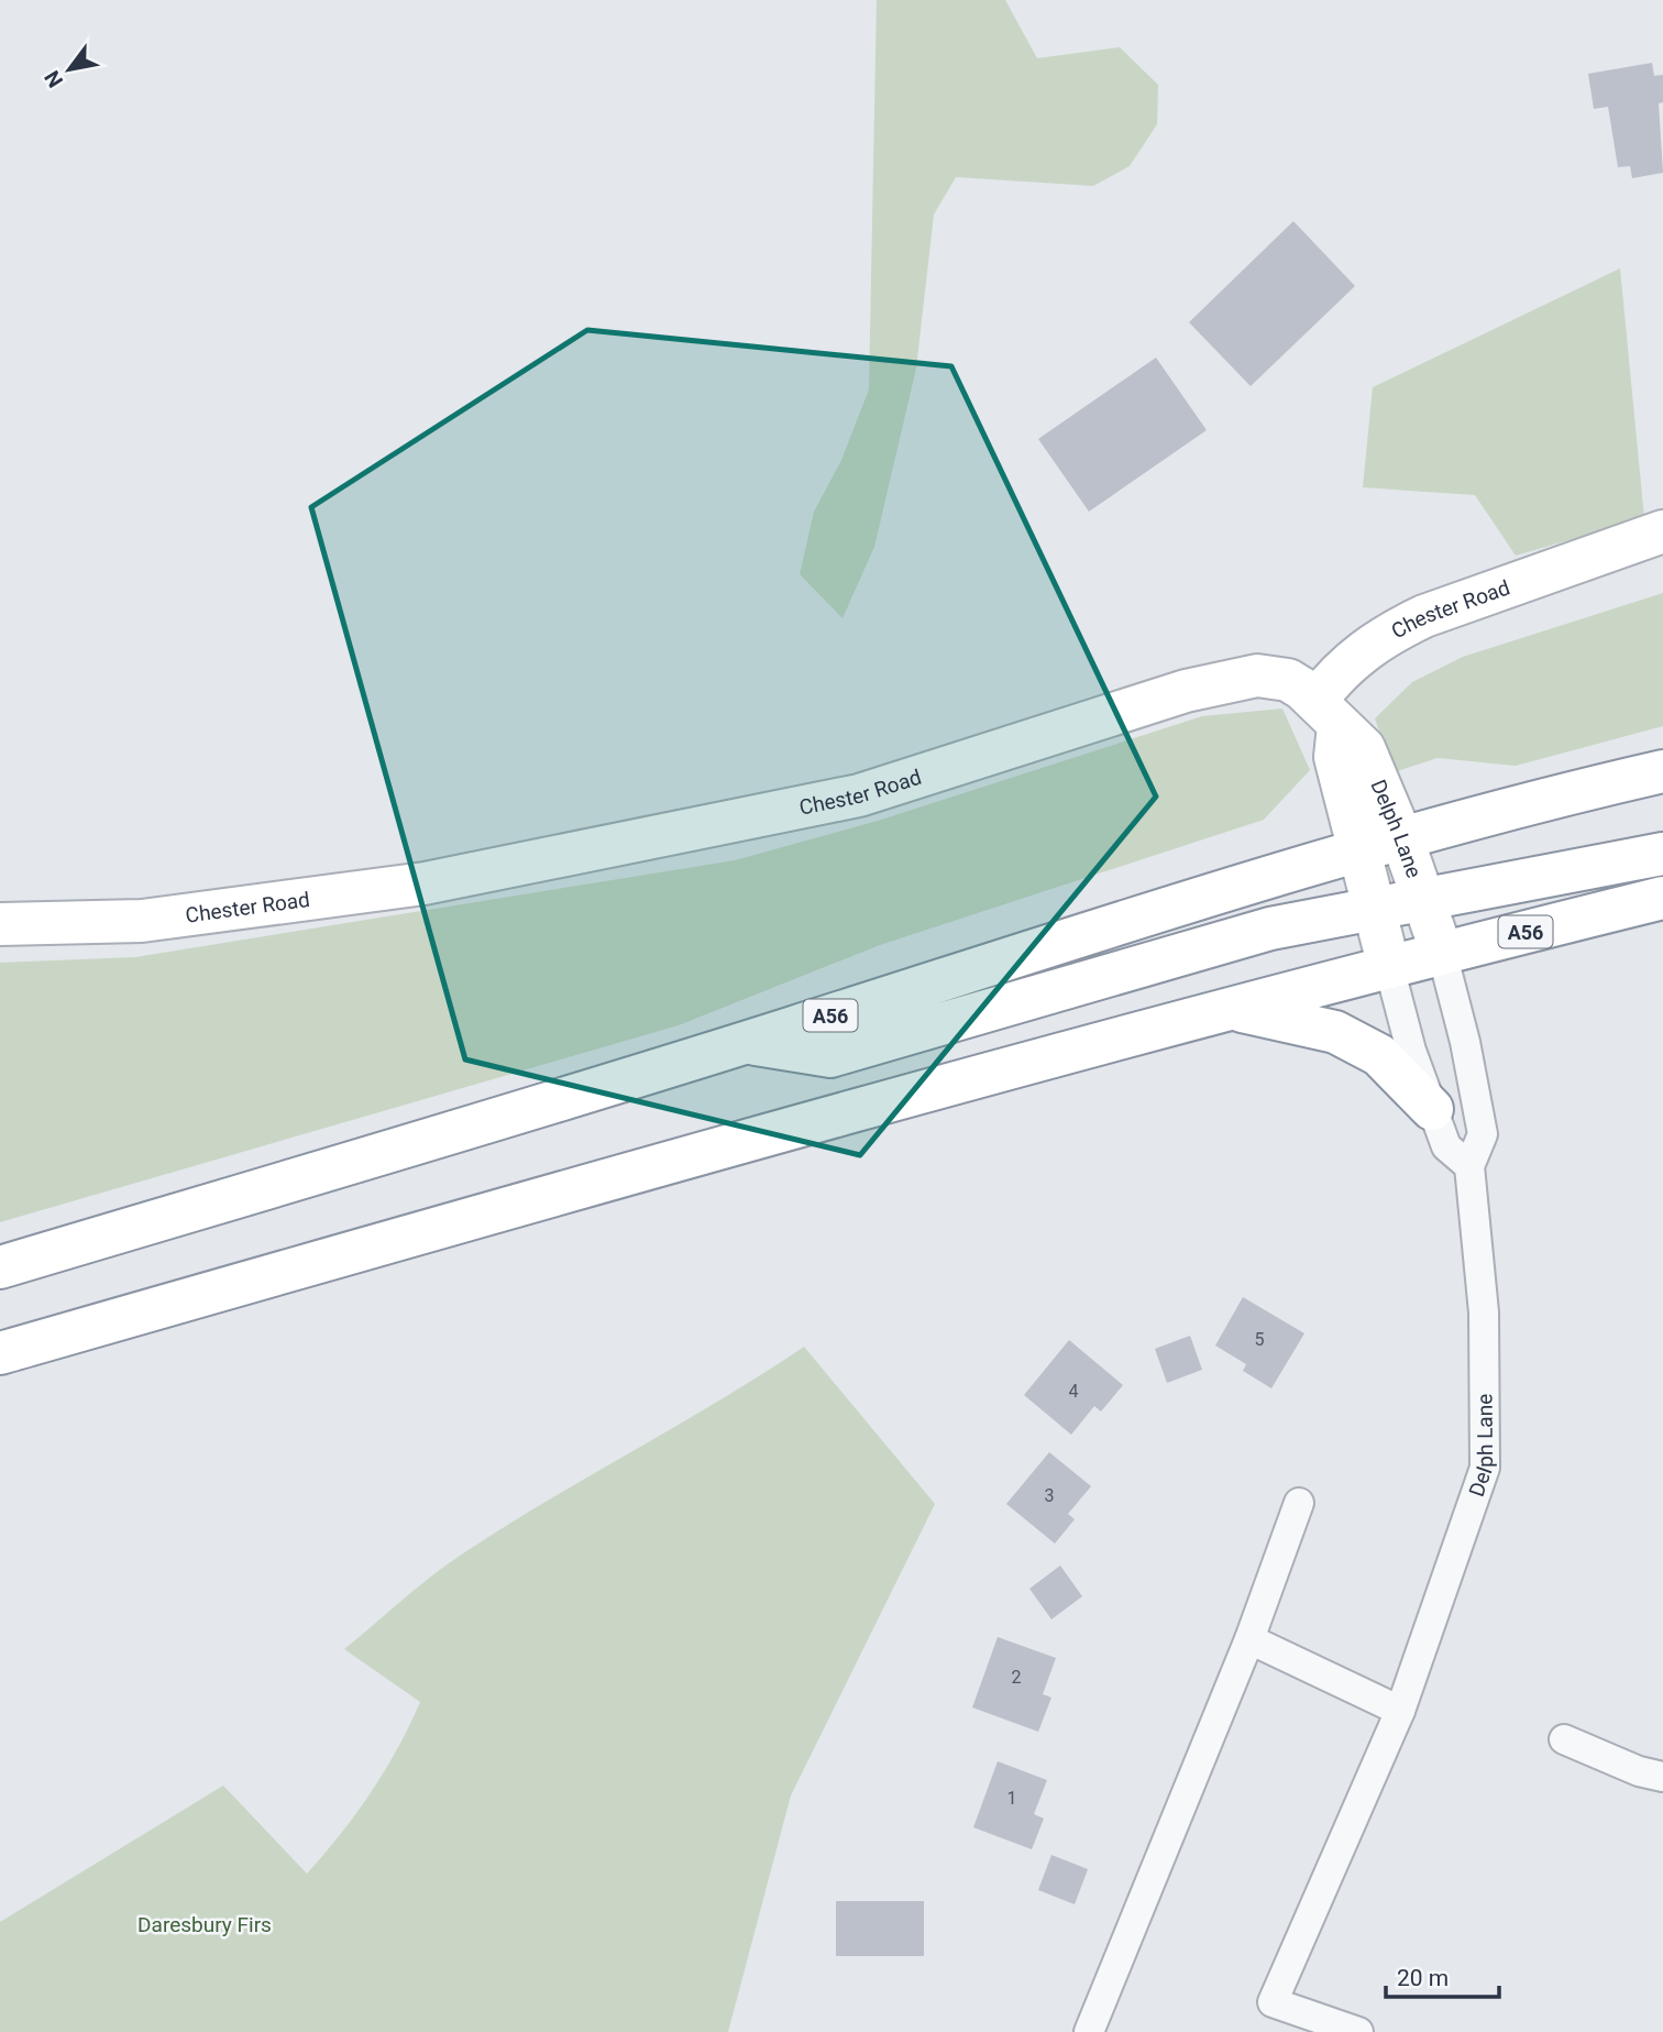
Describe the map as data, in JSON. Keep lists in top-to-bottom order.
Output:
{
  "streets": {
    "main road": ["Chester Road", "Delph Lane", "A56"]
  },
  "crossings": [
    ["Chester Road", "Delph Lane"],
    ["Delph Lane", "A56"]
  ],
  "parks": ["Daresbury Firs"],
  "house_numbers": [
    "5",
    "4",
    "3",
    "2",
    "1"
  ],
  "scale_bar": "20 m",
  "north": "bottom left"
}
